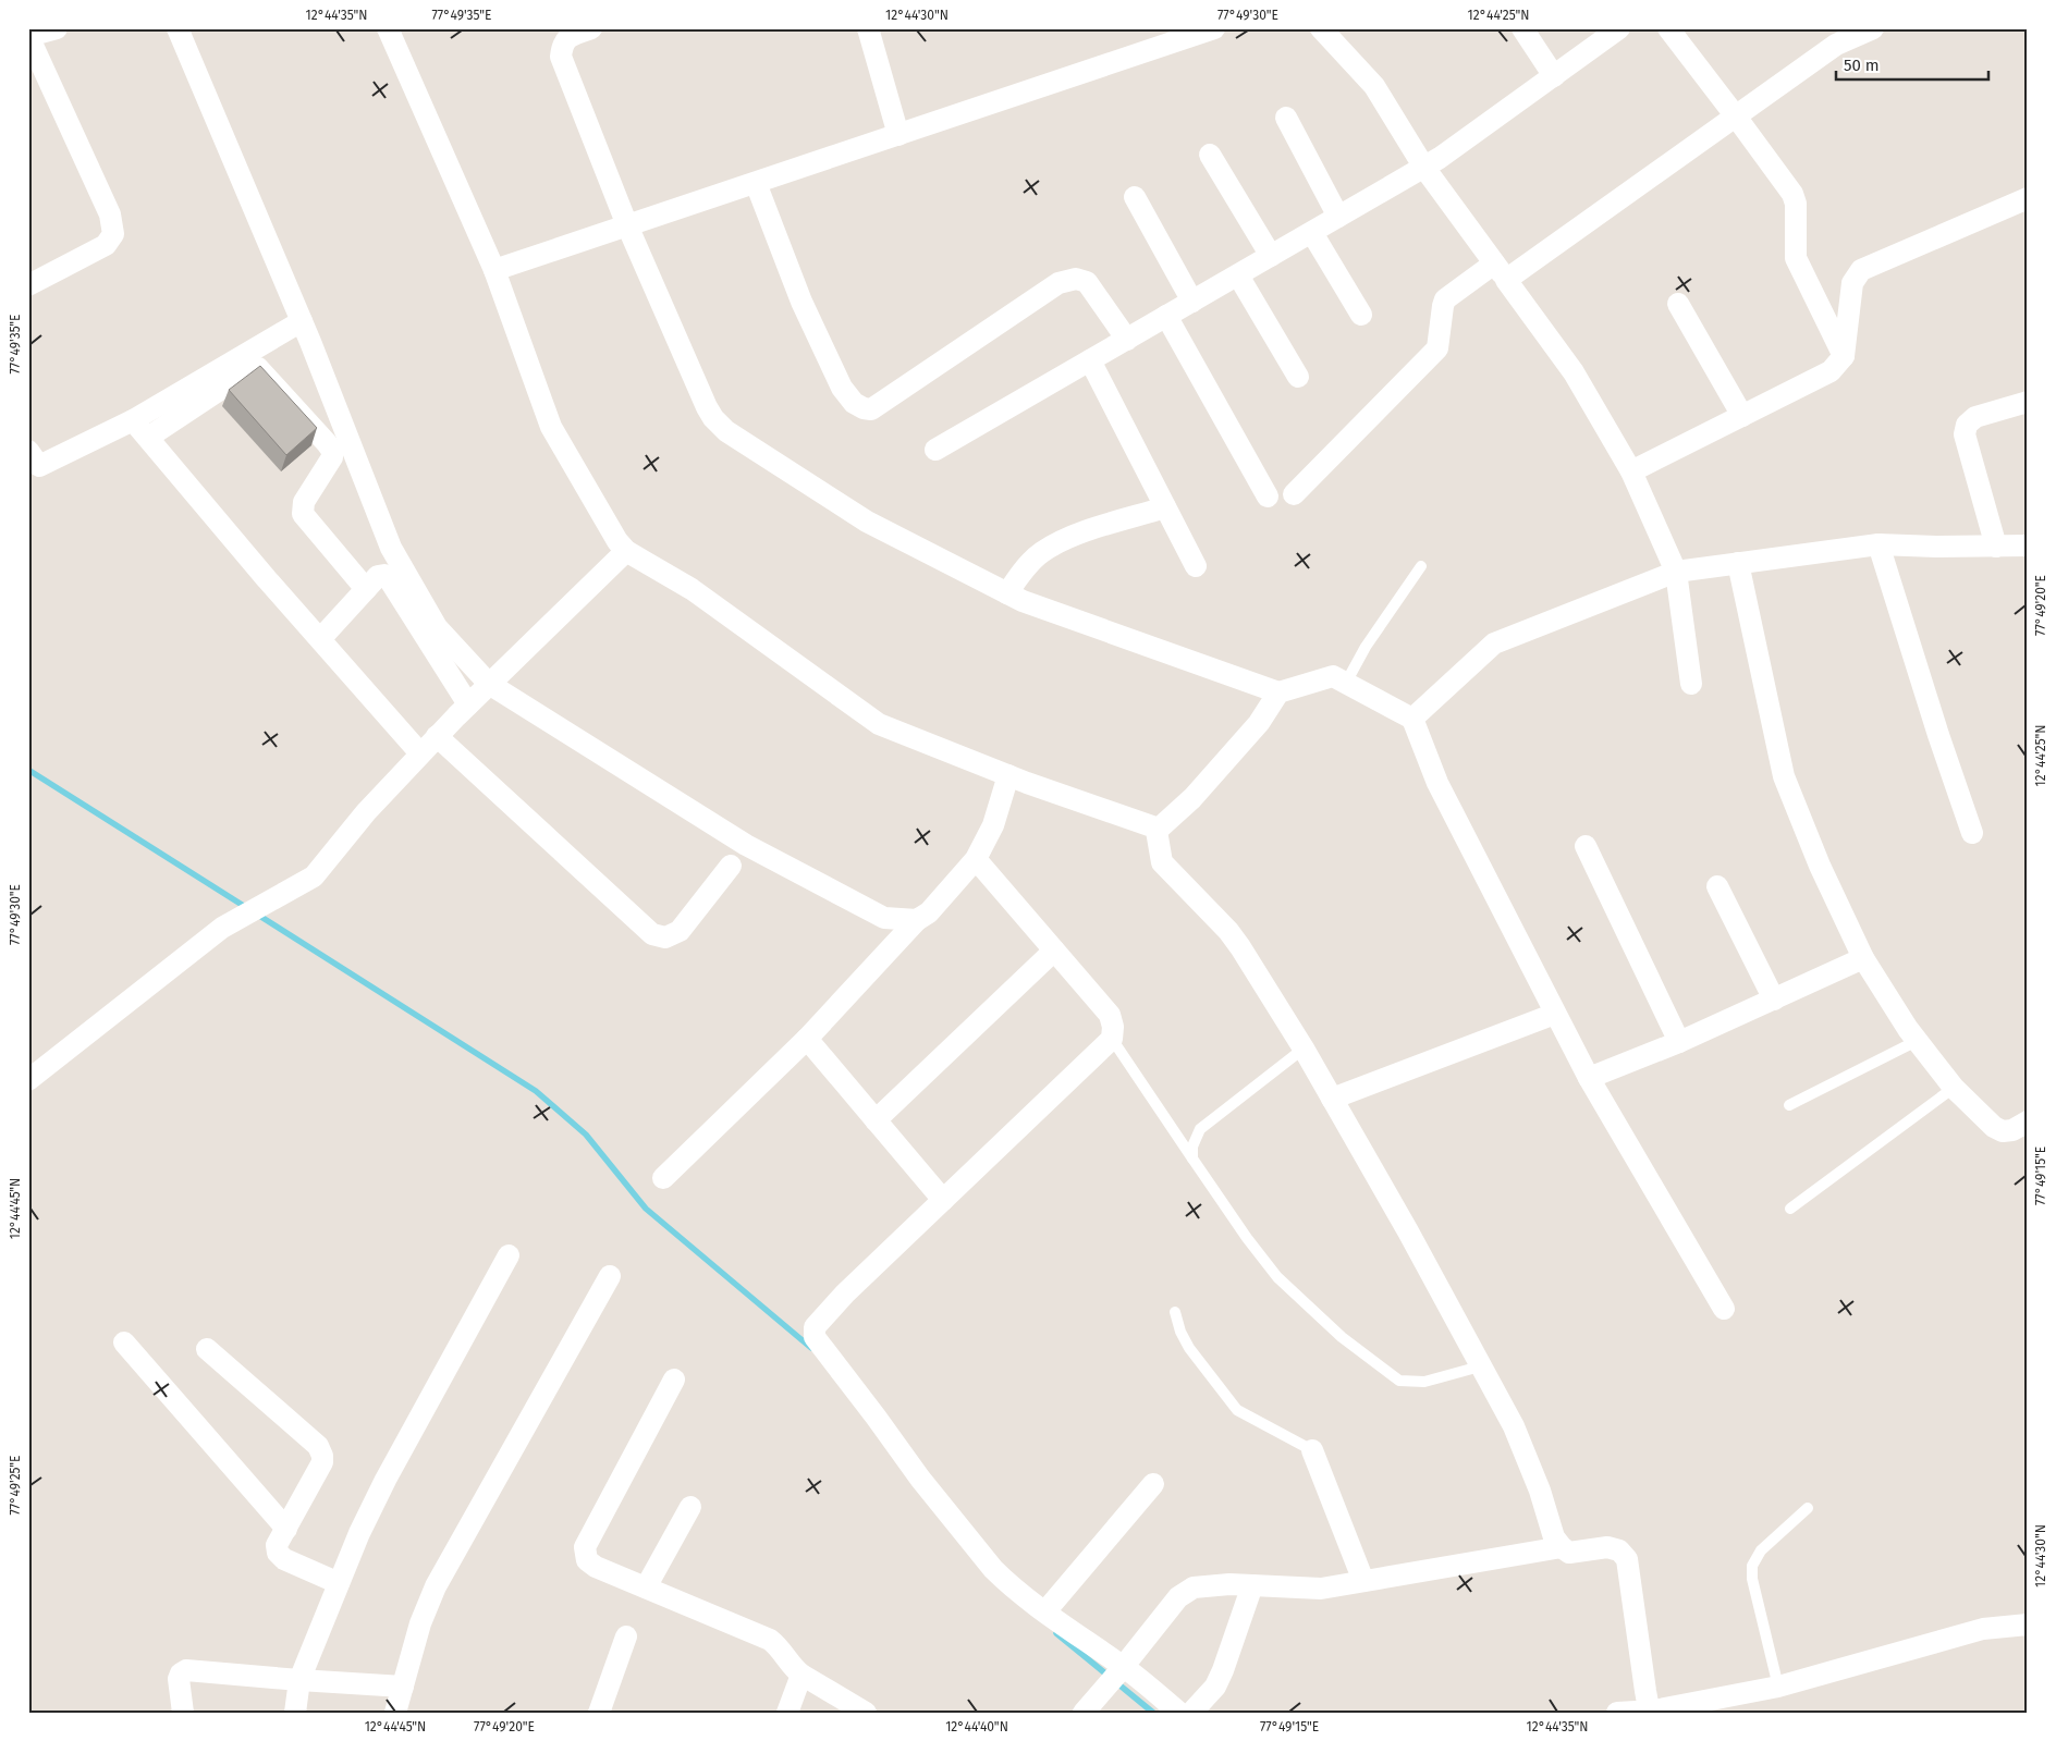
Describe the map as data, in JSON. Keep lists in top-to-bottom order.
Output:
{
  "scale_bar": "50 m",
  "coordinates": [
    "12°44'35\"N",
    "77°49'35\"E",
    "12°44'30\"N",
    "77°49'30\"E",
    "12°44'25\"N",
    "77°49'20\"E",
    "77°49'15\"E",
    "12°44'45\"N",
    "77°49'25\"E",
    "12°44'40\"N"
  ]
}
